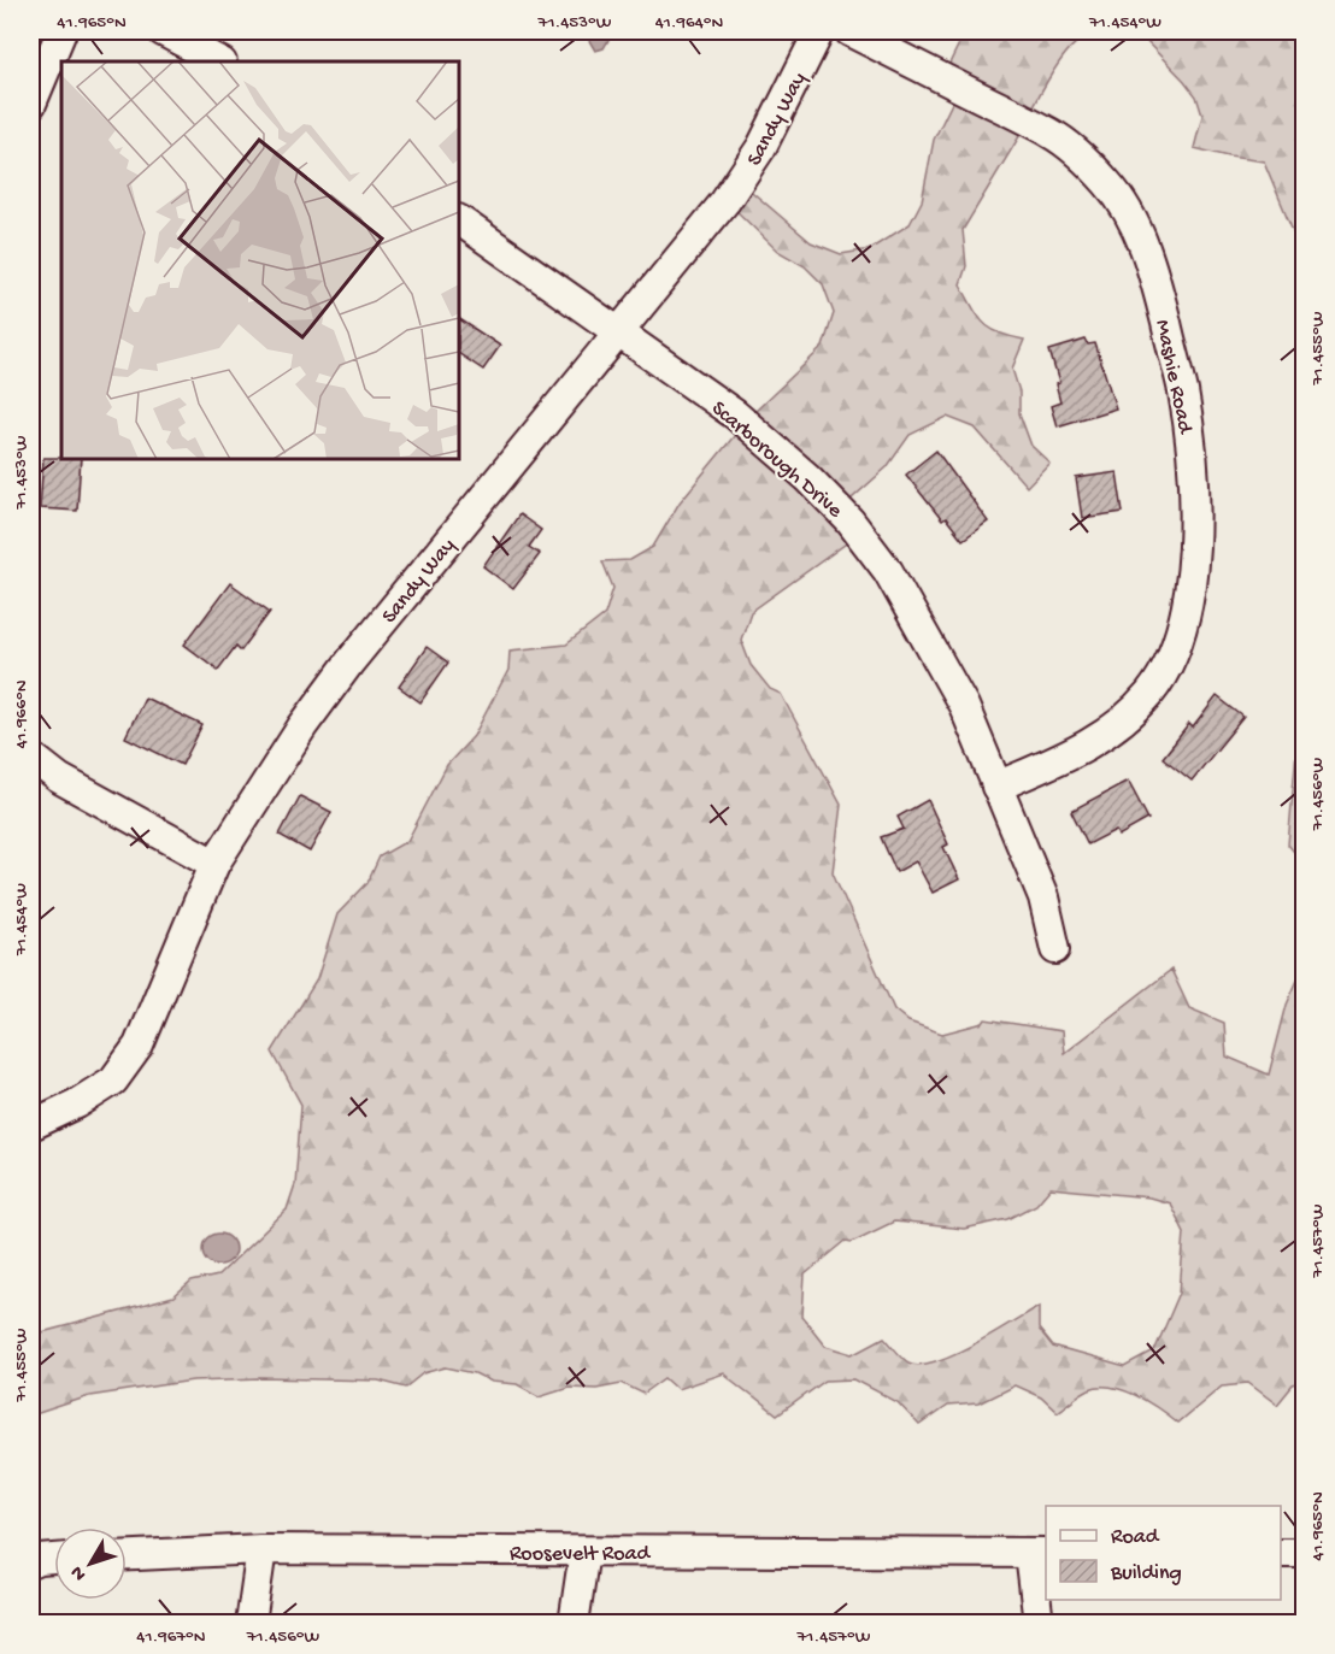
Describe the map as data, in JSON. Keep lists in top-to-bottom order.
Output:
{
  "streets": {
    "street": [
      "Sandy Way",
      "Mashie Road",
      "Scarborough Drive",
      "Roosevelt Road"
    ]
  },
  "crossings": [
    ["Sandy Way", "Scarborough Drive"],
    ["Mashie Road", "Scarborough Drive"]
  ],
  "legend": ["Road", "Building"],
  "north": "bottom left",
  "coordinates": [
    "41.965°N",
    "71.453°W",
    "41.964°N",
    "71.454°W",
    "71.455°W",
    "41.966°N",
    "71.456°W",
    "71.457°W",
    "41.967°N"
  ]
}
